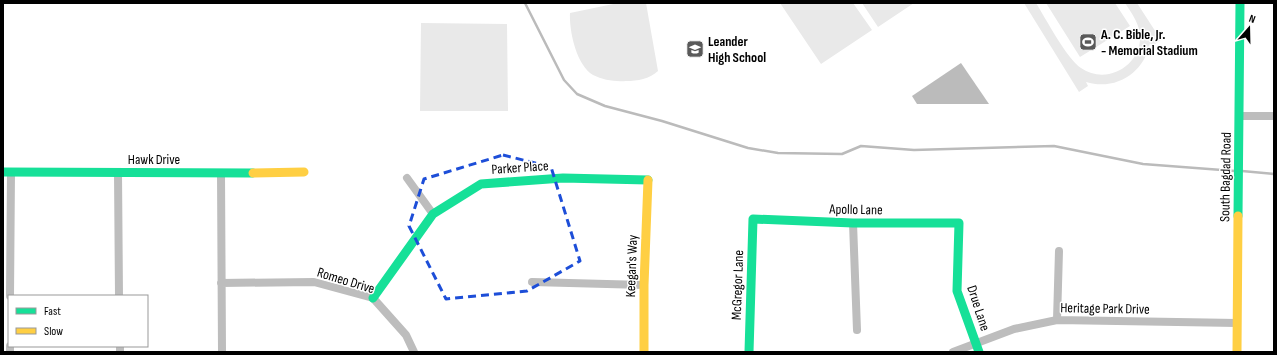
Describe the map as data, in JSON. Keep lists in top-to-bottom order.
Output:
{
  "streets": {
    "street": [
      "Hawk Drive",
      "Parker Place",
      "South Bagdad Road",
      "Apollo Lane",
      "Keegan's Way",
      "Romeo Drive",
      "McGregor Lane",
      "Drue Lane",
      "Heritage Park Drive"
    ]
  },
  "crossings": [
    ["Parker Place", "Keegan's Way"],
    ["Parker Place", "Romeo Drive"],
    ["South Bagdad Road", "Heritage Park Drive"],
    ["Apollo Lane", "McGregor Lane"],
    ["Apollo Lane", "Drue Lane"],
    ["Drue Lane", "Heritage Park Drive"]
  ],
  "places": {
    "sports": ["A. C. Bible, Jr. - Memorial Stadium"],
    "school or university": ["Leander High School"]
  },
  "legend": ["Fast", "Slow"],
  "north": "top"
}
